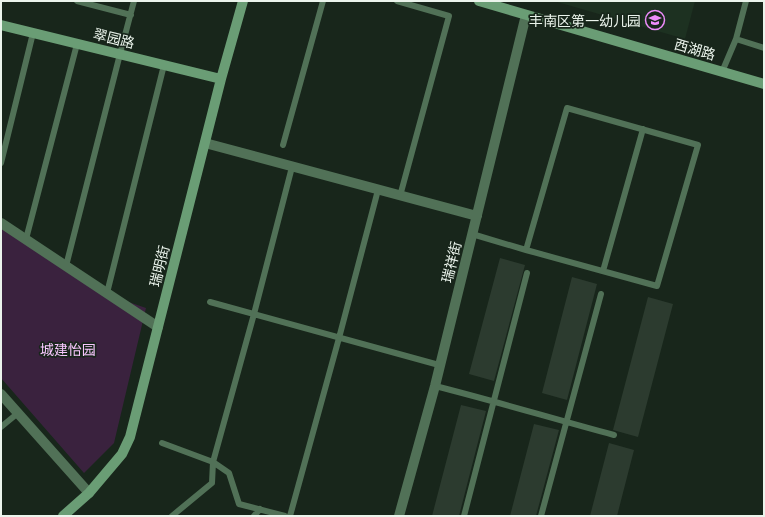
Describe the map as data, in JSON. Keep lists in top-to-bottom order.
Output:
{
  "streets": {
    "street": [
      "翠园路",
      "西湖路",
      "瑞祥街",
      "瑞明街"
    ]
  },
  "crossings": [
    ["翠园路", "瑞明街"],
    ["西湖路", "瑞祥街"]
  ],
  "parks": ["城建怡园"],
  "places": {
    "school or university": ["丰南区第一幼儿园"]
  }
}
